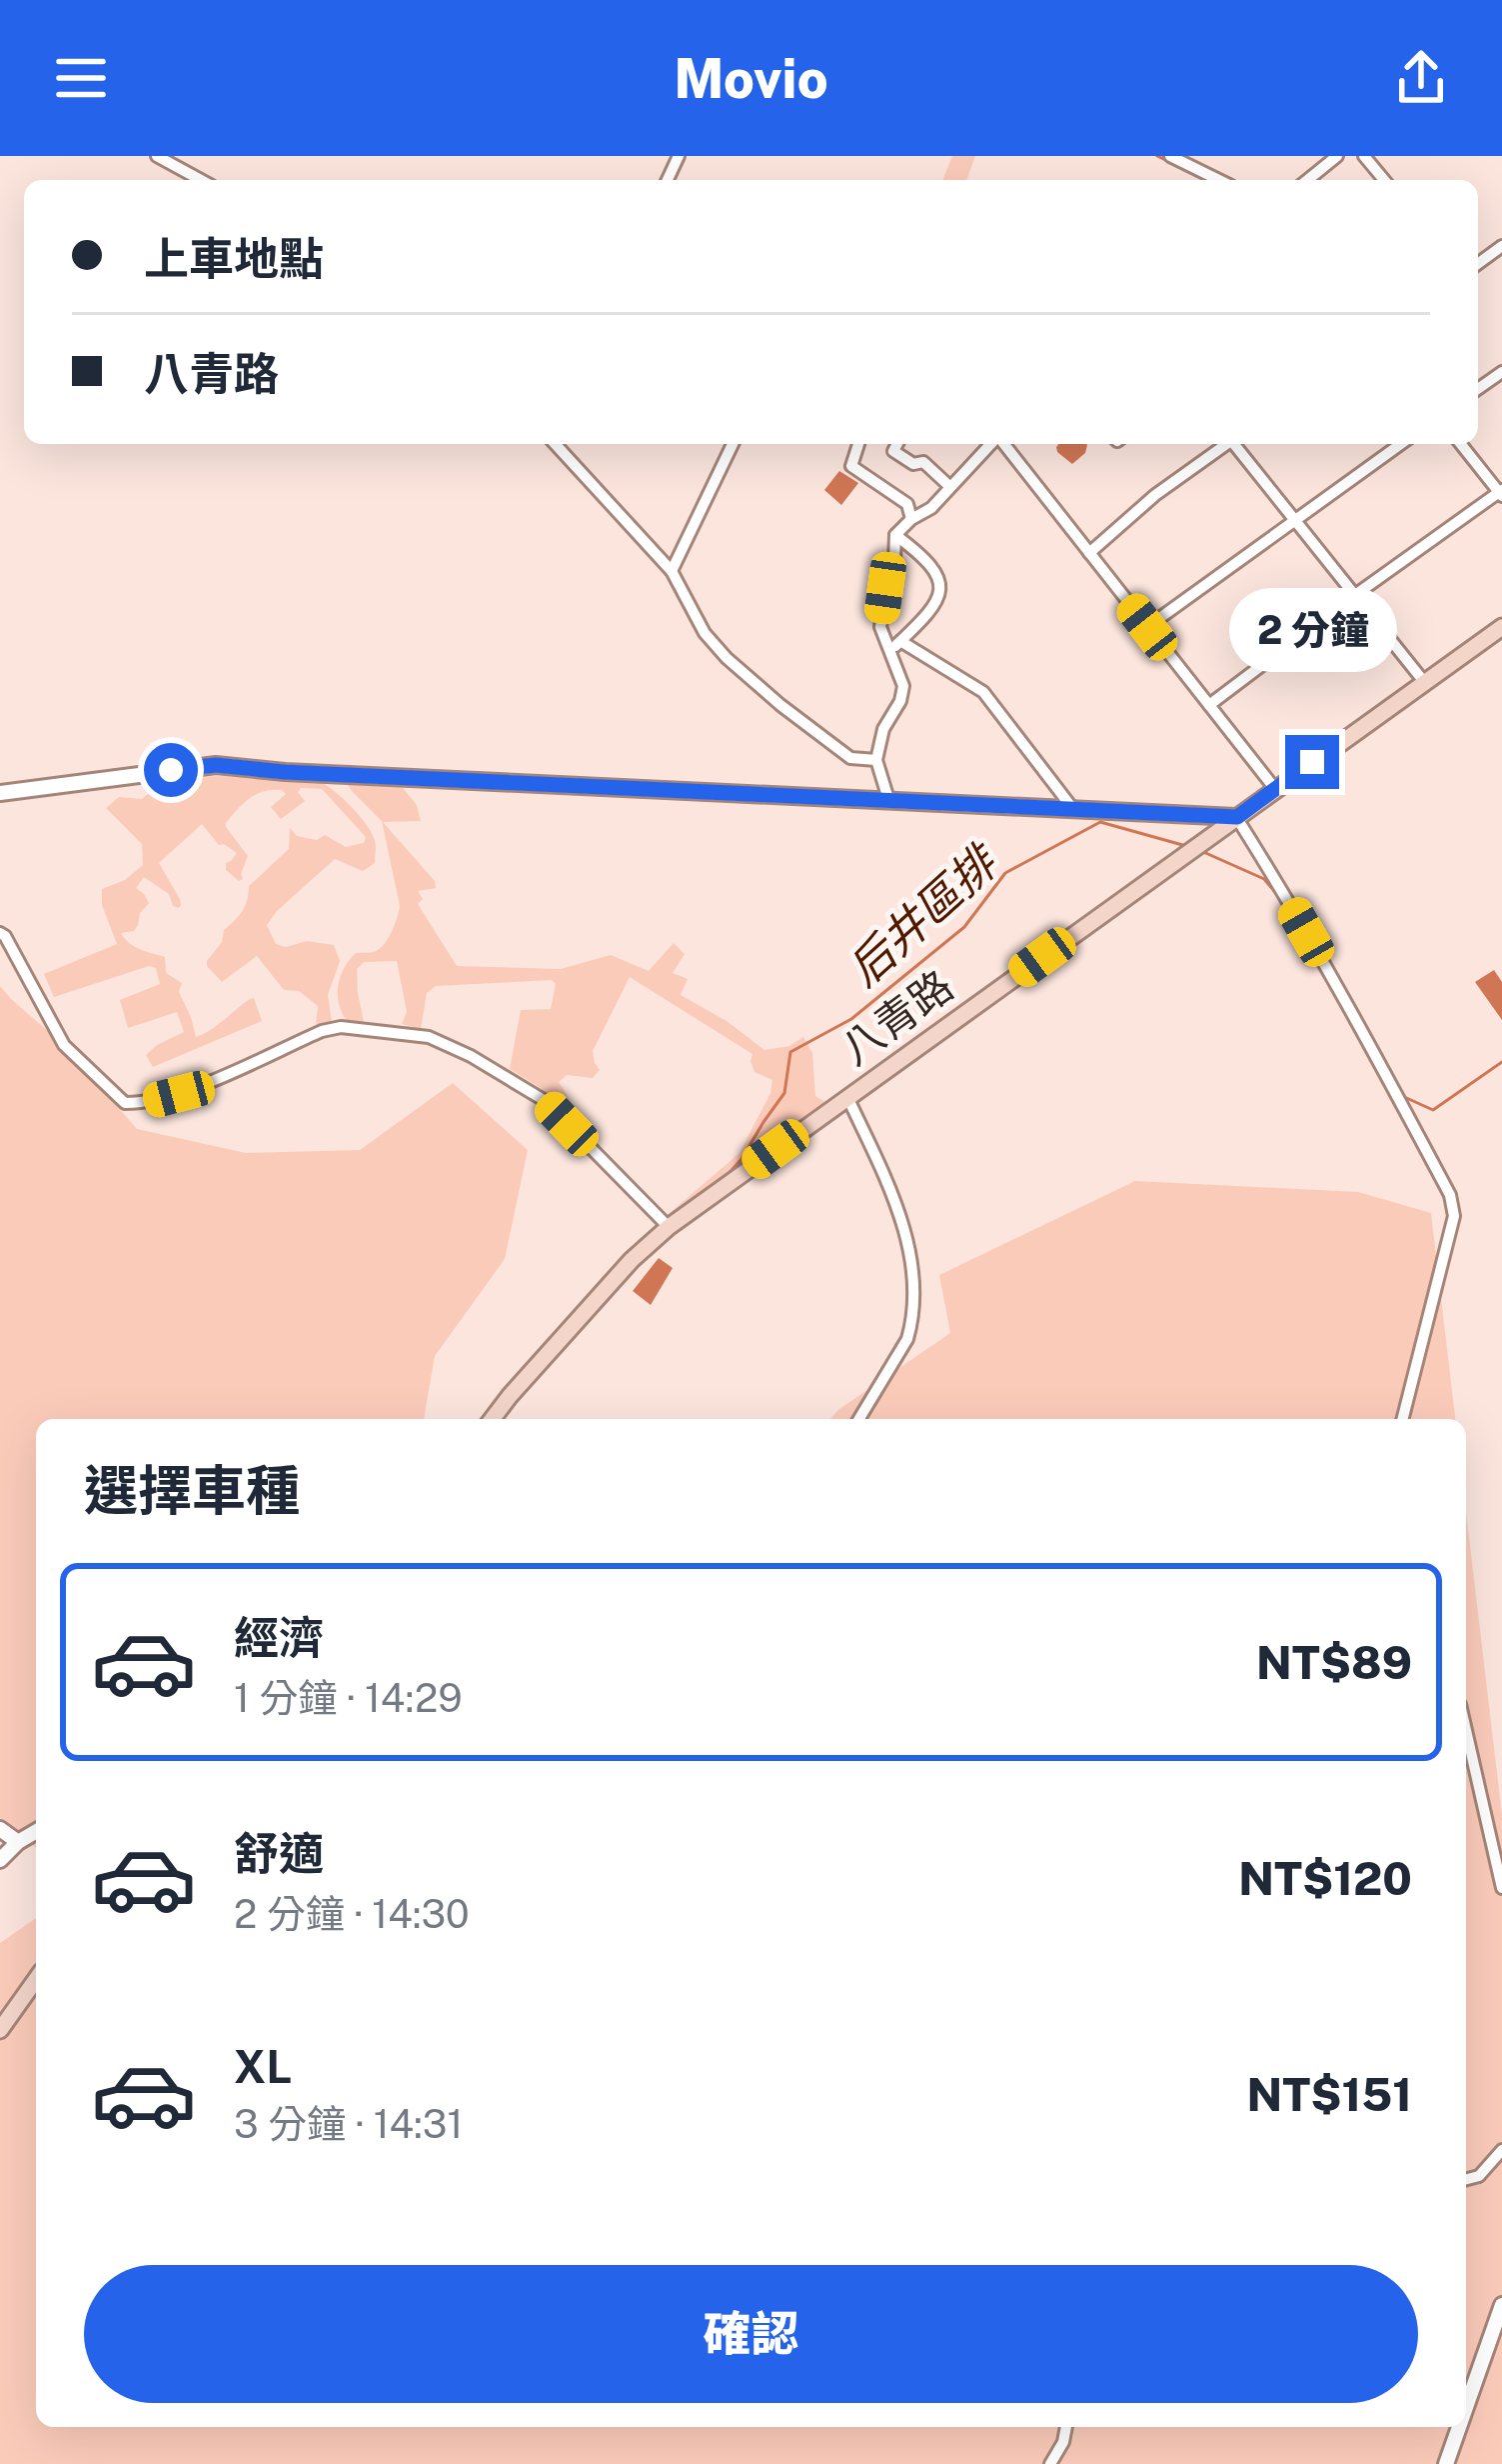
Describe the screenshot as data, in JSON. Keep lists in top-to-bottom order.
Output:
{
  "streets": {
    "main road": ["八青路"]
  },
  "water": ["后井區排"],
  "page": {
    "header": "Movio",
    "banner": ["上車地點", "八青路"],
    "bubble": "2 分鐘",
    "heading": "選擇車種",
    "list": [
      {
        "name": "經濟",
        "note": "1 分鐘 · 14:29",
        "value": "NT$89"
      },
      {
        "name": "舒適",
        "note": "2 分鐘 · 14:30",
        "value": "NT$120"
      },
      {
        "name": "XL",
        "note": "3 分鐘 · 14:31",
        "value": "NT$151"
      }
    ],
    "buttons": "確認"
  }
}
